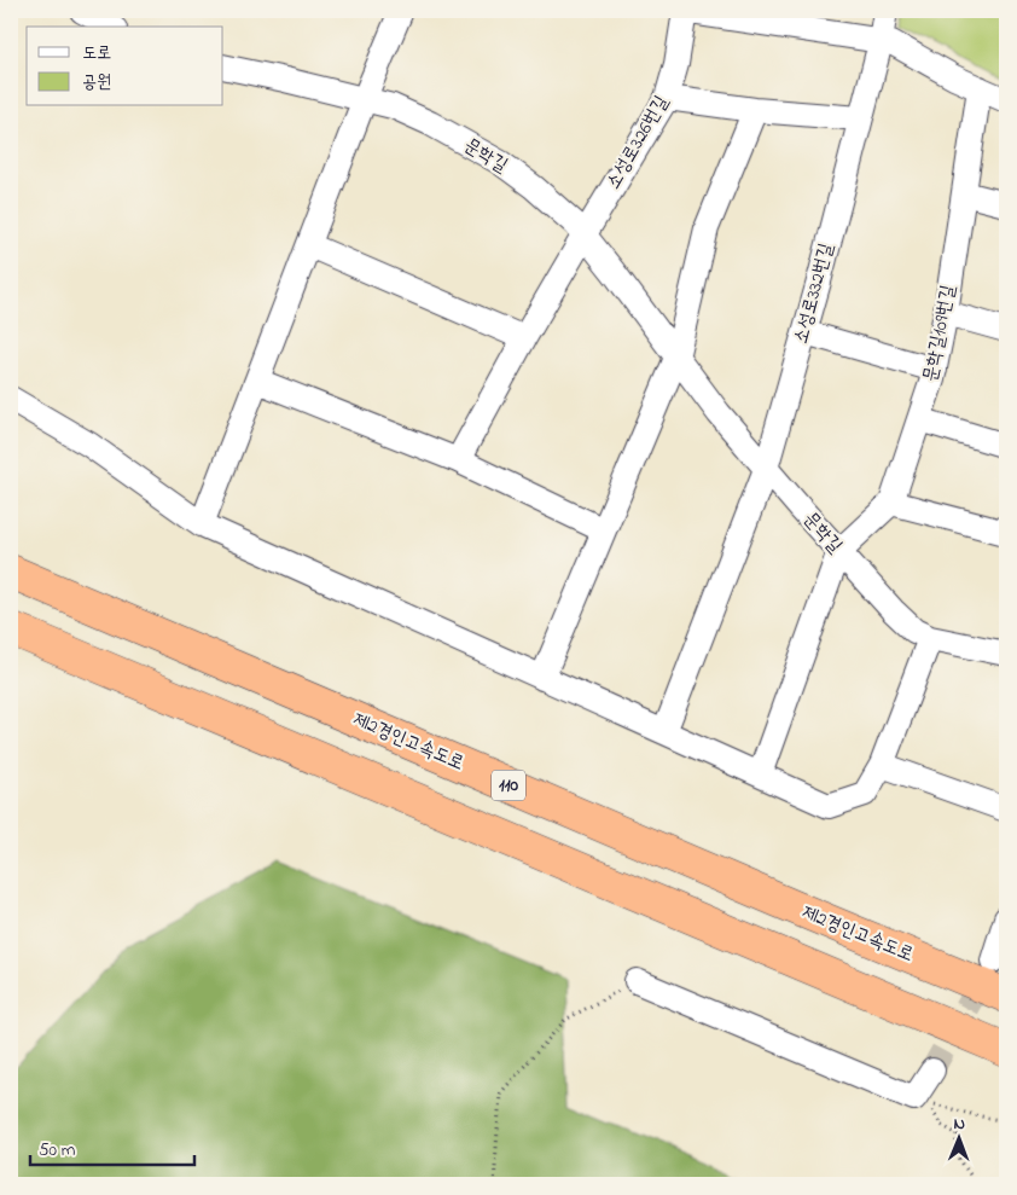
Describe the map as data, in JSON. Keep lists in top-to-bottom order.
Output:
{
  "streets": {
    "highway": ["제2경인고속도로", "110"],
    "street": [
      "소성로326번길",
      "문학길",
      "소성로332번길",
      "문학길109번길"
    ]
  },
  "crossings": [
    ["소성로326번길", "문학길"],
    ["문학길", "소성로332번길"],
    ["문학길", "문학길109번길"]
  ],
  "legend": ["도로", "공원"],
  "scale_bar": "50 m",
  "north": "top"
}
